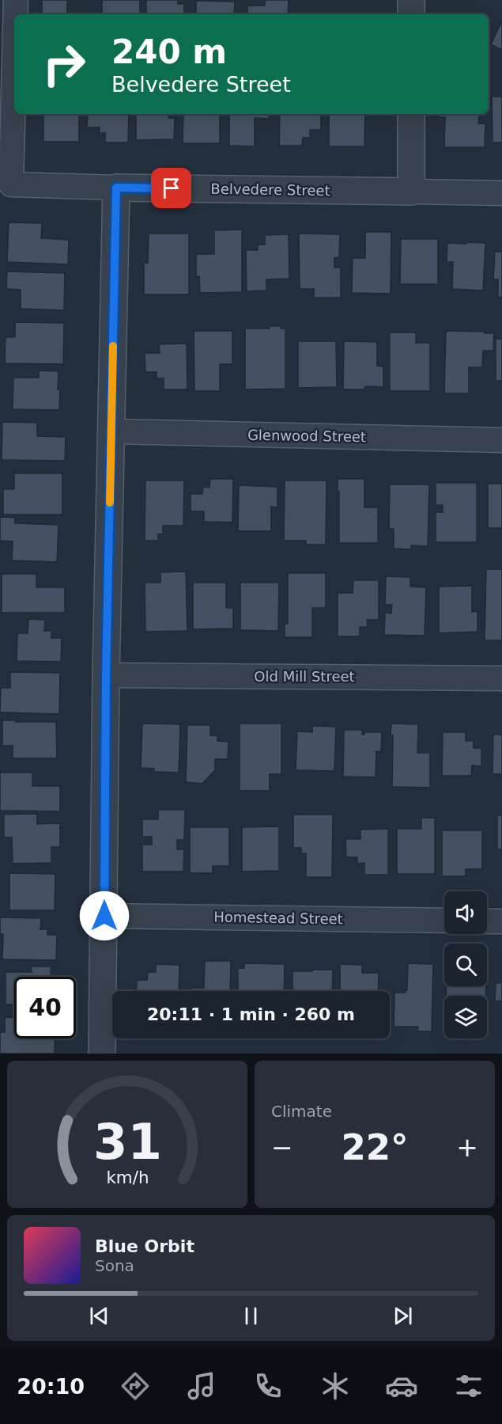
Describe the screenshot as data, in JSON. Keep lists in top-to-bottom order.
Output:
{
  "streets": {
    "street": [
      "Belvedere Street",
      "Glenwood Street",
      "Old Mill Street",
      "Homestead Street"
    ]
  },
  "page": {
    "turn": ["240 m", "Belvedere Street"],
    "limit": "40",
    "trip": "20:11 · 1 min · 260 m",
    "tile": "Climate",
    "heat": ["−", "22°", "+"],
    "song": ["Blue Orbit", "Sona"],
    "tabs": "20:10",
    "gauge": ["31", "km/h"]
  }
}
